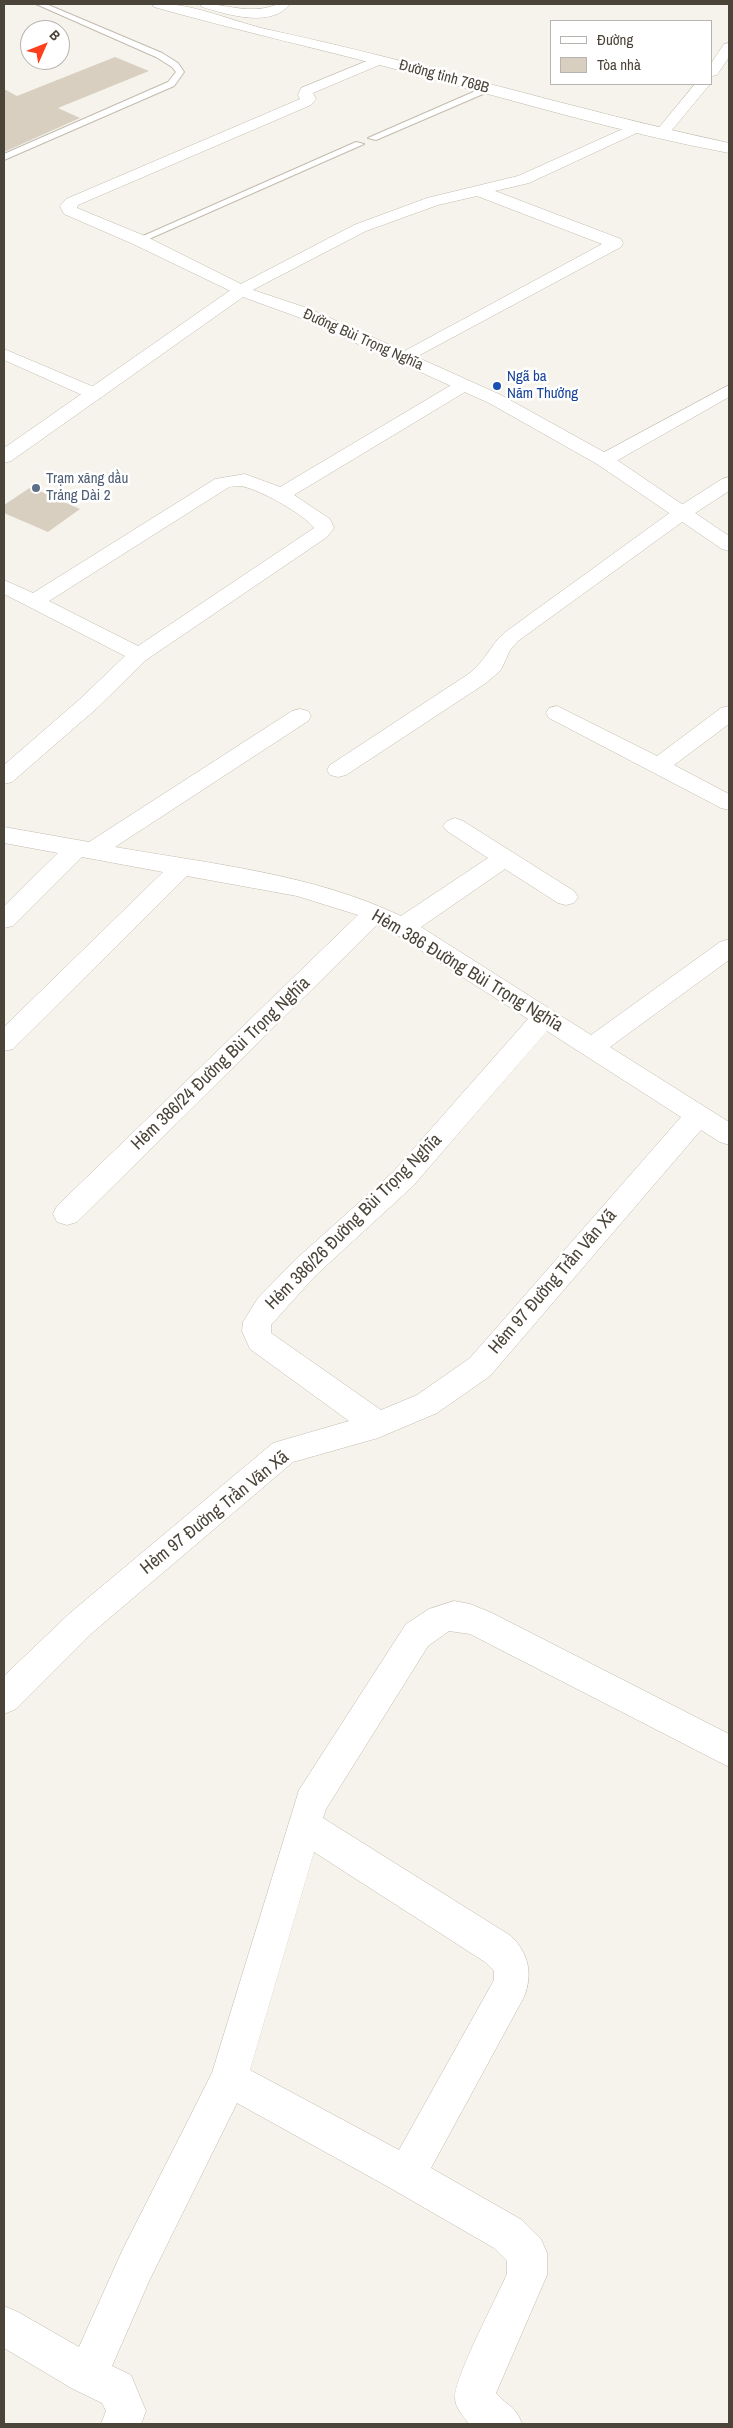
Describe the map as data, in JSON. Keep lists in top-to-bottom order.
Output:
{
  "streets": {
    "street": [
      "Đường tỉnh 768B",
      "Đường Bùi Trọng Nghĩa",
      "Hẻm 386 Đường Bùi Trọng Nghĩa",
      "Hẻm 386/24 Đường Bùi Trọng Nghĩa",
      "Hẻm 386/26 Đường Bùi Trọng Nghĩa",
      "Hẻm 97 Đường Trần Văn Xã"
    ]
  },
  "crossings": [
    ["Đường tỉnh 768B", "Đường Bùi Trọng Nghĩa"],
    ["Hẻm 386 Đường Bùi Trọng Nghĩa", "Hẻm 386/24 Đường Bùi Trọng Nghĩa"],
    ["Hẻm 386 Đường Bùi Trọng Nghĩa", "Hẻm 386/26 Đường Bùi Trọng Nghĩa"],
    ["Hẻm 386 Đường Bùi Trọng Nghĩa", "Hẻm 97 Đường Trần Văn Xã"],
    ["Hẻm 386/26 Đường Bùi Trọng Nghĩa", "Hẻm 97 Đường Trần Văn Xã"]
  ],
  "places": ["Ngã ba Năm Thưởng", "Trạm xăng dầu Trảng Dài 2"],
  "legend": ["Đường", "Tòa nhà"],
  "north": "top right"
}
